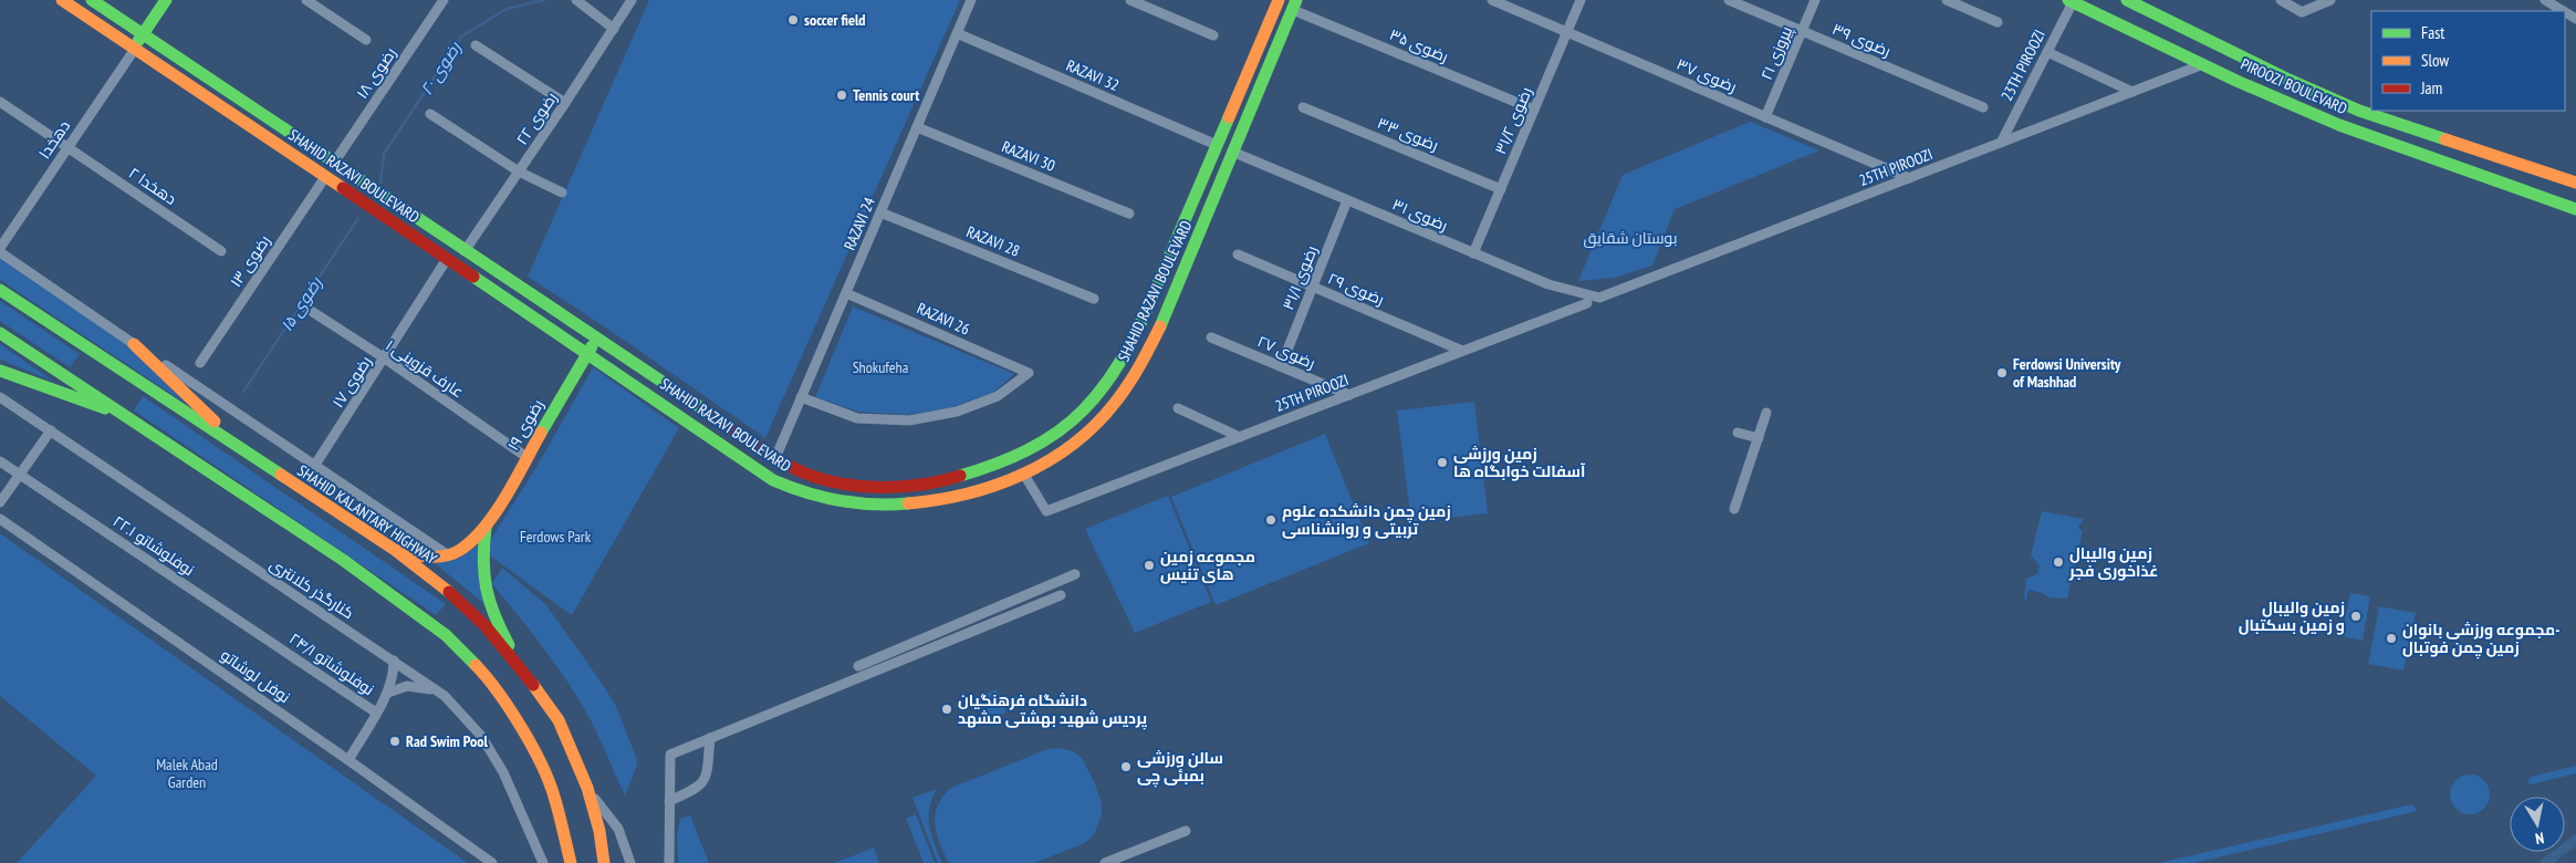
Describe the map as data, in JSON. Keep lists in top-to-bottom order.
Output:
{
  "streets": {
    "main road": [
      "PIROOZI BOULEVARD",
      "SHAHID RAZAVI BOULEVARD",
      "رضوی ۱۹",
      "SHAHID KALANTARY HIGHWAY"
    ],
    "street": [
      "رضوی ۳۹",
      "رضوی ۳۵",
      "پیروزی ۲۱",
      "23TH PIROOZI",
      "رضوی ۱۸",
      "RAZAVI 32",
      "رضوی ۳۷",
      "رضوی ۲۲",
      "رضوی ۳۱/۲",
      "رضوی ۳۳",
      "دهخدا",
      "RAZAVI 30",
      "25TH PIROOZI",
      "دهخدا ۲",
      "رضوی ۳۱",
      "RAZAVI 24",
      "RAZAVI 28",
      "رضوی ۱۳",
      "رضوی ۳۱/۱",
      "رضوی ۲۹",
      "RAZAVI 26",
      "رضوی ۲۷",
      "عارف قزوینی ۱",
      "رضوی ۱۷",
      "نوفلوشاتو ۲۲.۱",
      "کنارگذر کلانتری",
      "نوفلوشاتو ۲۴/۱",
      "نوفل لوشاتو"
    ]
  },
  "crossings": [
    ["رضوی ۳۹", "پیروزی ۲۱"],
    ["رضوی ۳۵", "رضوی ۳۱/۲"],
    ["رضوی ۳۵", "SHAHID RAZAVI BOULEVARD"],
    ["پیروزی ۲۱", "رضوی ۳۷"],
    ["23TH PIROOZI", "PIROOZI BOULEVARD"],
    ["23TH PIROOZI", "25TH PIROOZI"],
    ["رضوی ۱۸", "SHAHID RAZAVI BOULEVARD"],
    ["RAZAVI 32", "SHAHID RAZAVI BOULEVARD"],
    ["RAZAVI 32", "RAZAVI 24"],
    ["رضوی ۳۷", "رضوی ۳۱/۲"],
    ["رضوی ۳۷", "25TH PIROOZI"],
    ["PIROOZI BOULEVARD", "25TH PIROOZI"],
    ["رضوی ۲۲", "SHAHID RAZAVI BOULEVARD"],
    ["رضوی ۳۱/۲", "رضوی ۳۳"],
    ["رضوی ۳۱/۲", "رضوی ۳۱"],
    ["دهخدا", "SHAHID RAZAVI BOULEVARD"],
    ["دهخدا", "دهخدا ۲"],
    ["RAZAVI 30", "RAZAVI 24"],
    ["25TH PIROOZI", "SHAHID RAZAVI BOULEVARD"],
    ["25TH PIROOZI", "رضوی ۳۱"],
    ["25TH PIROOZI", "رضوی ۲۹"],
    ["25TH PIROOZI", "رضوی ۲۷"],
    ["SHAHID RAZAVI BOULEVARD", "رضوی ۳۱"],
    ["SHAHID RAZAVI BOULEVARD", "RAZAVI 24"],
    ["SHAHID RAZAVI BOULEVARD", "رضوی ۱۳"],
    ["SHAHID RAZAVI BOULEVARD", "رضوی ۱۷"],
    ["SHAHID RAZAVI BOULEVARD", "رضوی ۱۹"],
    ["رضوی ۳۱", "رضوی ۳۱/۱"],
    ["RAZAVI 24", "RAZAVI 28"],
    ["RAZAVI 24", "RAZAVI 26"],
    ["رضوی ۳۱/۱", "رضوی ۲۹"],
    ["رضوی ۳۱/۱", "رضوی ۲۷"],
    ["عارف قزوینی ۱", "رضوی ۱۷"],
    ["عارف قزوینی ۱", "رضوی ۱۹"],
    ["نوفلوشاتو ۲۲.۱", "نوفلوشاتو ۲۴/۱"]
  ],
  "water": ["رضوی ۲۰", "رضوی ۱۵"],
  "parks": [
    "بوستان شقایق",
    "Shokufeha",
    "Ferdows Park",
    "Malek Abad Garden"
  ],
  "places": [
    "soccer field",
    "Tennis court",
    "Ferdowsi University of Mashhad",
    "زمین ورزشی آسفالت خوابگاه ها",
    "زمین چمن دانشکده علوم تربیتی و روانشناسی",
    "زمین والیبال غذاخوری فجر",
    "مجموعه زمین های تنیس",
    "زمین والیبال و زمین بسکتبال",
    "مجموعه ورزشی بانوان- زمین چمن فوتبال",
    "دانشگاه فرهنگیان پردیس شهید بهشتی مشهد",
    "Rad Swim Pool",
    "سالن ورزشی بمبئی چی"
  ],
  "legend": ["Fast", "Slow", "Jam"],
  "north": "bottom"
}
